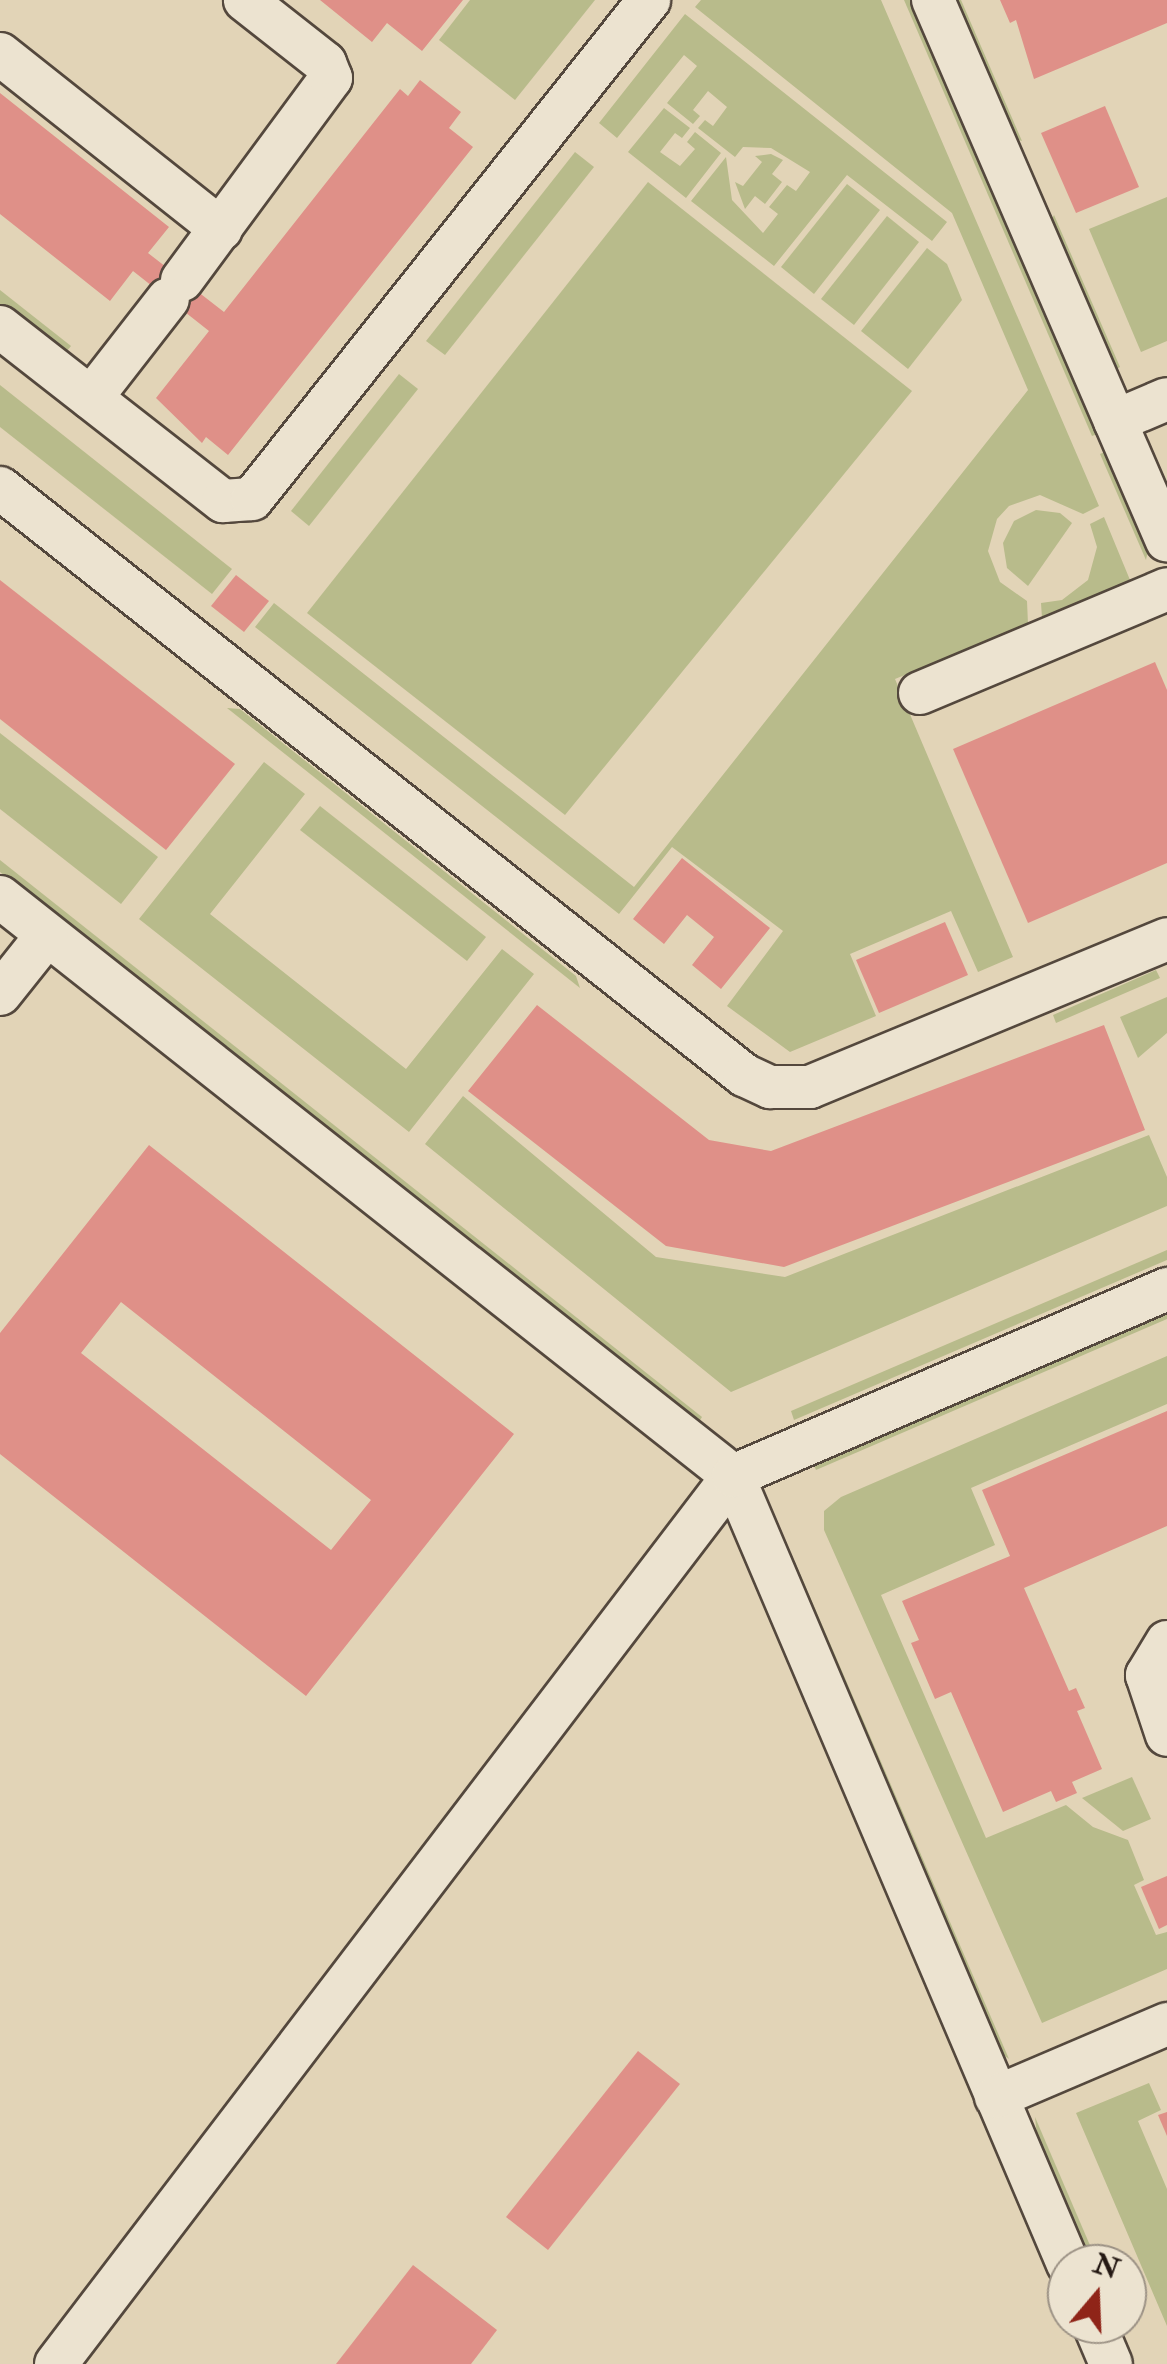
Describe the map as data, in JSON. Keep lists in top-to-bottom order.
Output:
{
  "north": "top"
}
